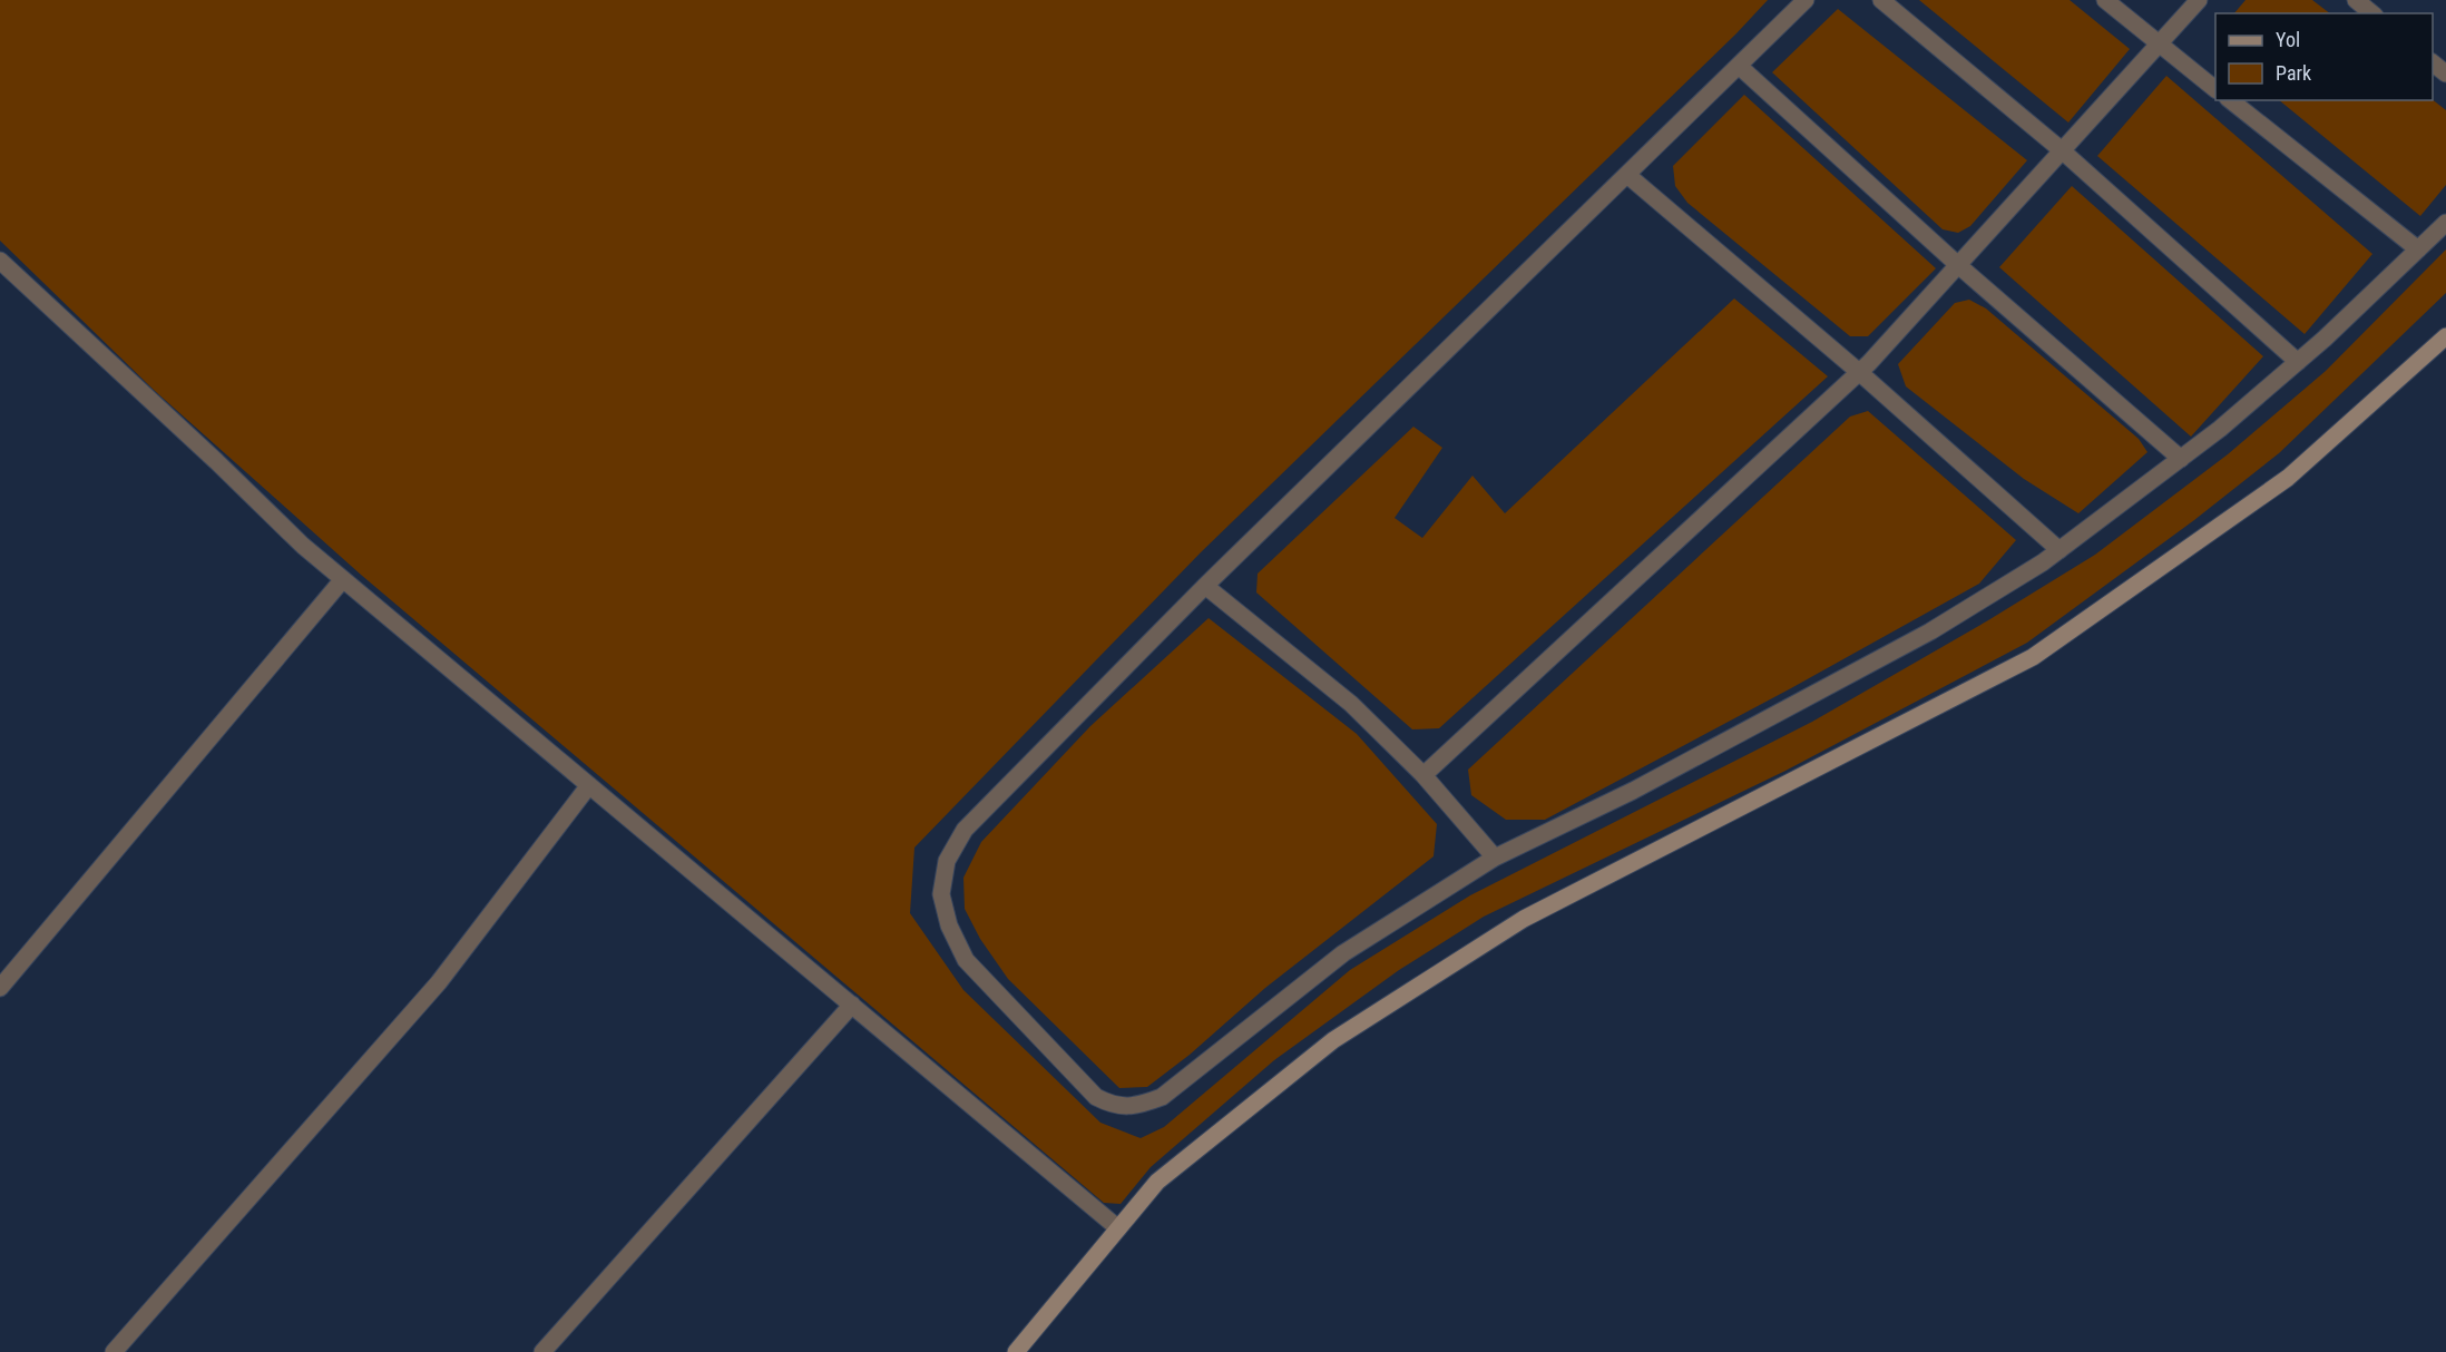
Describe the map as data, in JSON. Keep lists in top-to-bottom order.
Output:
{
  "legend": ["Yol", "Park"]
}
